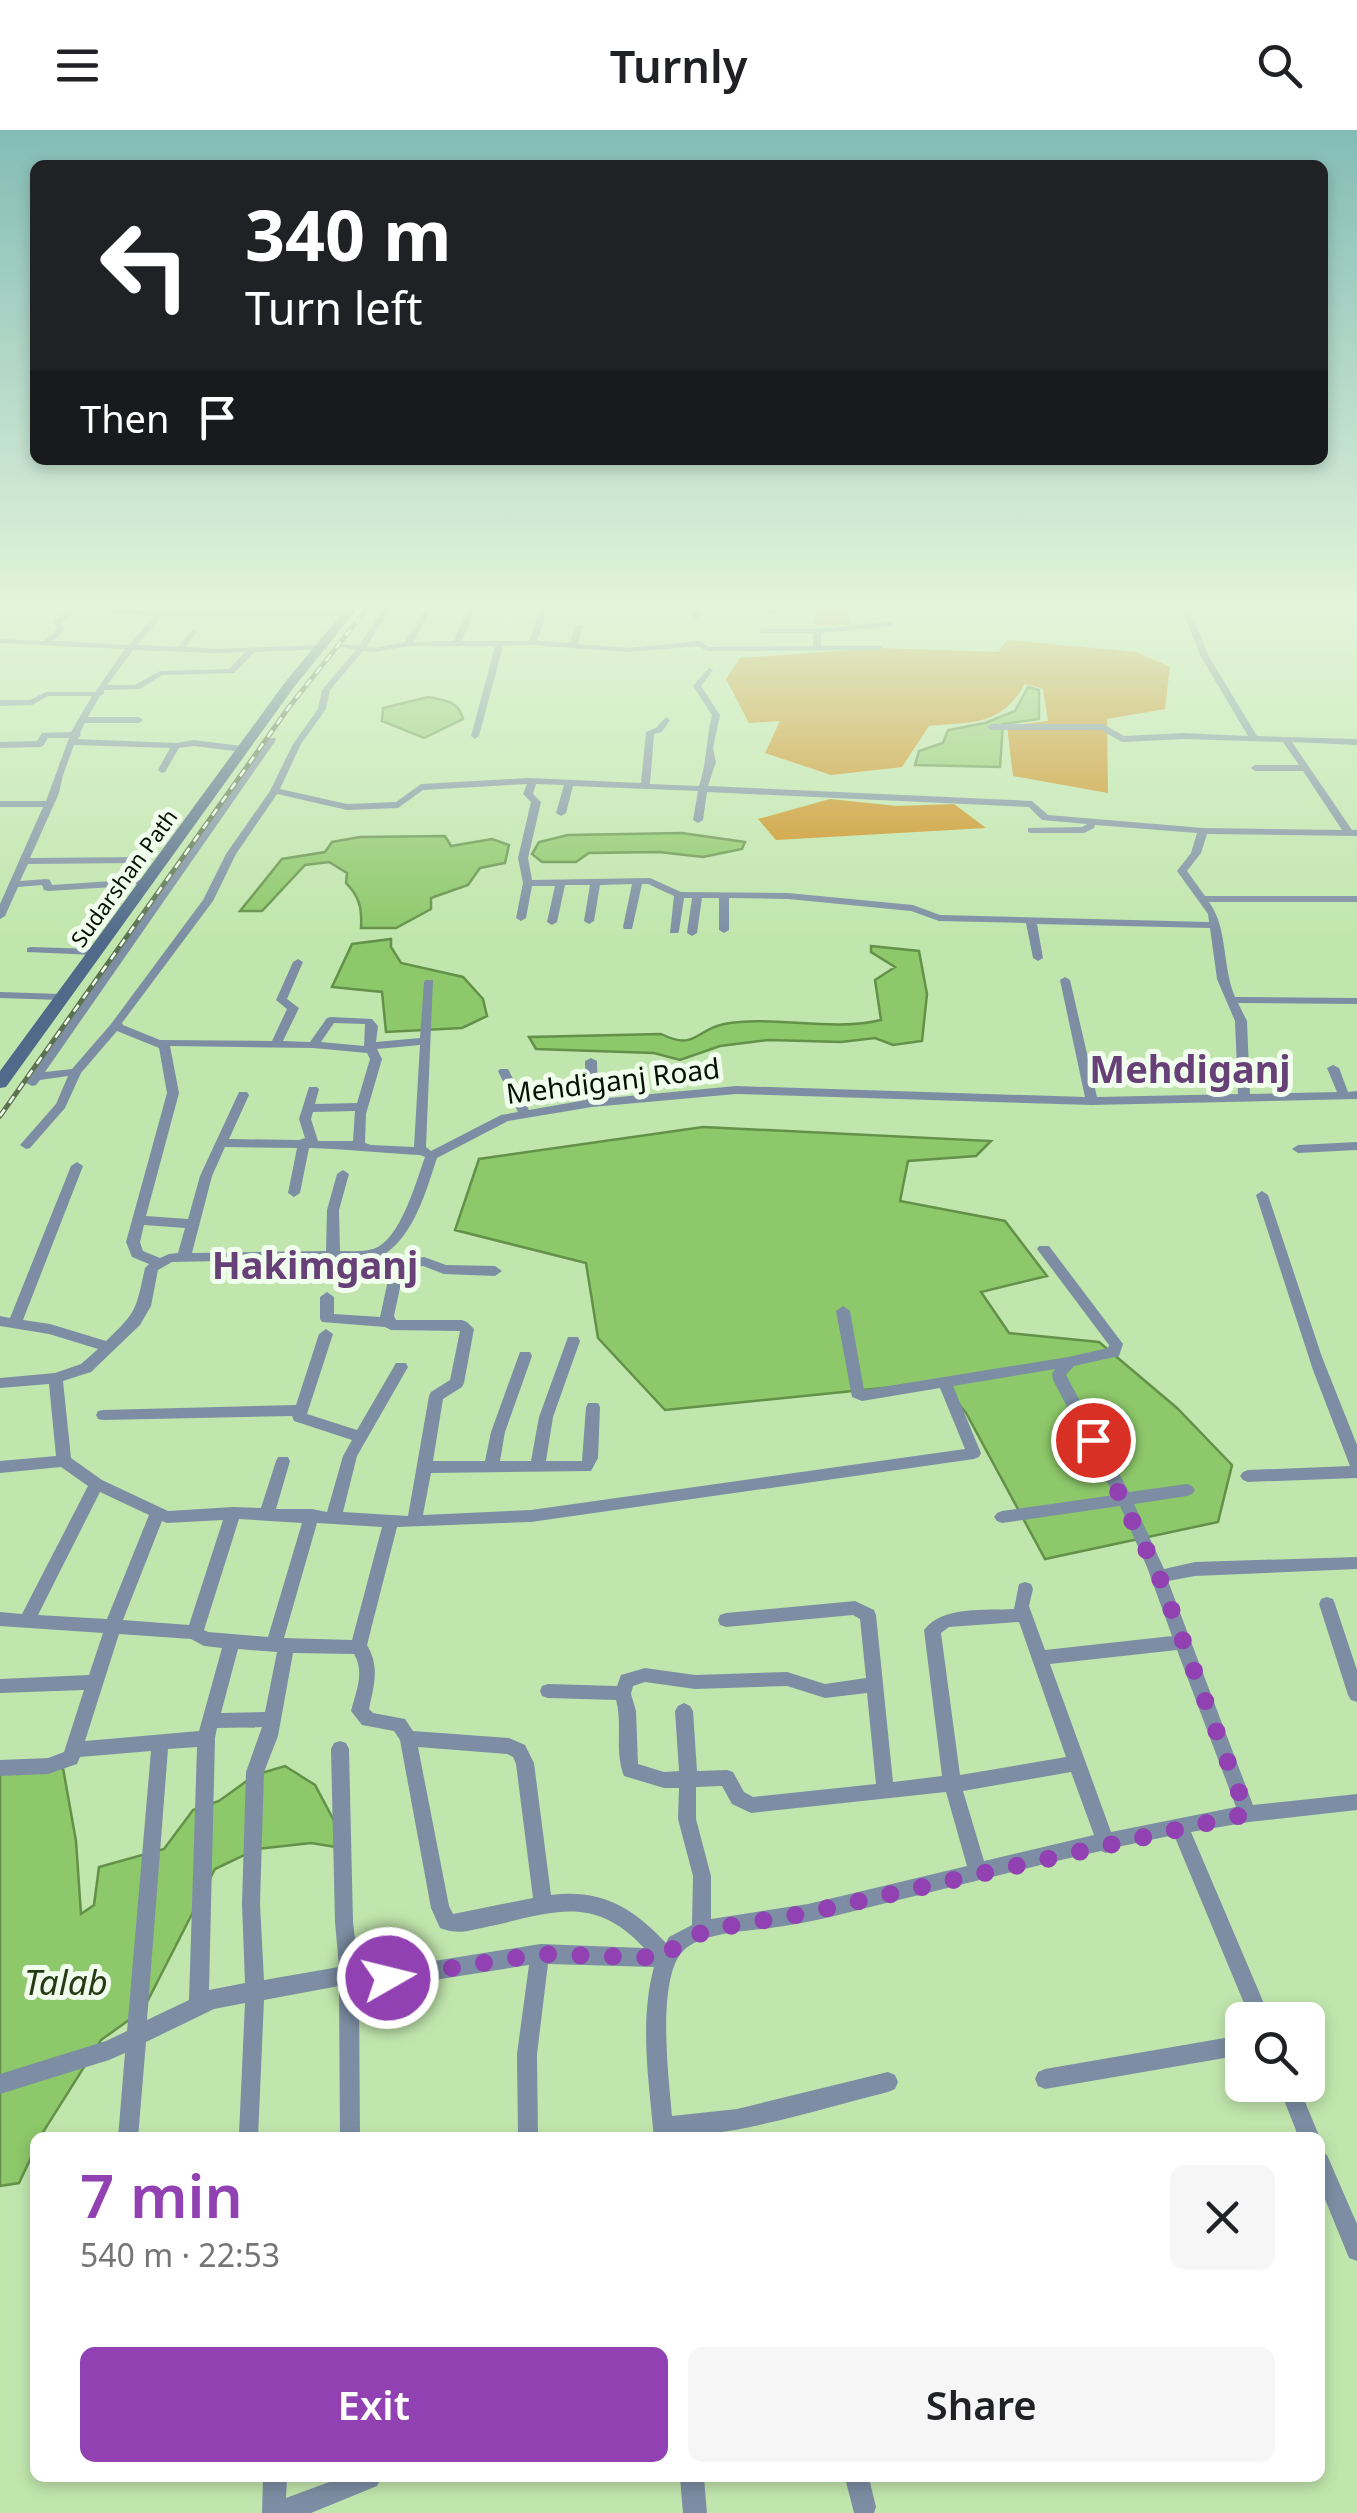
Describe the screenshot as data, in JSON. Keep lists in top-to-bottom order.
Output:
{
  "streets": {
    "main road": ["Sudarshan Path"],
    "street": ["Mehdiganj Road"]
  },
  "districts": ["Mehdiganj", "Hakimganj"],
  "water": ["Talab"],
  "page": {
    "header": "Turnly",
    "turn": ["340 m", "Turn left"],
    "then": "Then",
    "heading": ["7 min", "540 m · 22:53"],
    "buttons": ["Exit", "Share"]
  }
}
